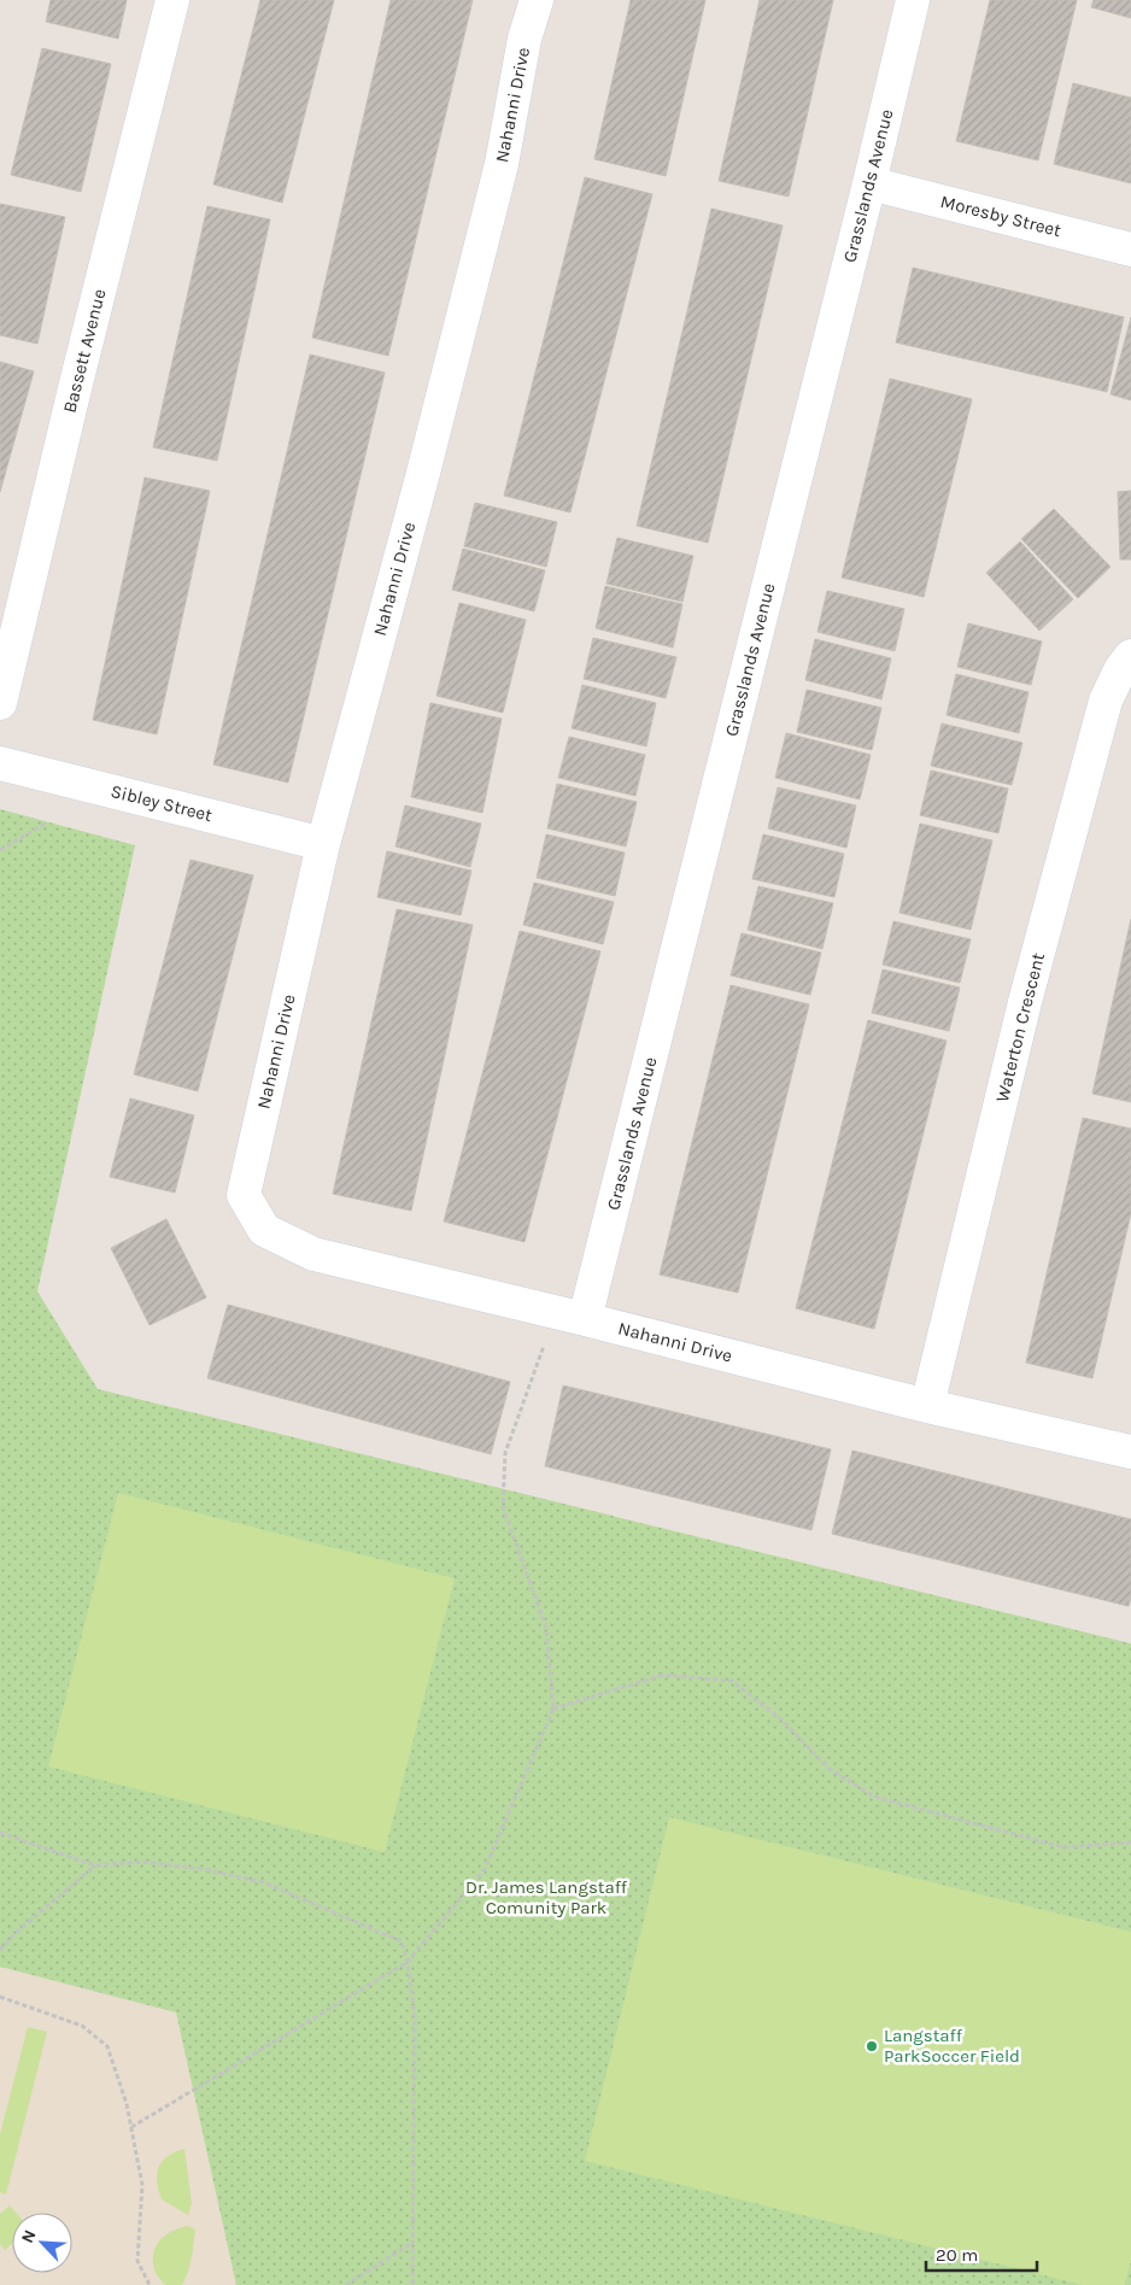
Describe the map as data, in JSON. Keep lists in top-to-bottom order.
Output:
{
  "streets": {
    "street": [
      "Nahanni Drive",
      "Grasslands Avenue",
      "Moresby Street",
      "Bassett Avenue",
      "Sibley Street",
      "Waterton Crescent"
    ]
  },
  "crossings": [
    ["Nahanni Drive", "Grasslands Avenue"],
    ["Nahanni Drive", "Sibley Street"],
    ["Nahanni Drive", "Waterton Crescent"],
    ["Grasslands Avenue", "Moresby Street"]
  ],
  "parks": ["Dr. James Langstaff Comunity Park"],
  "places": ["Langstaff ParkSoccer Field"],
  "scale_bar": "20 m",
  "north": "top left"
}
